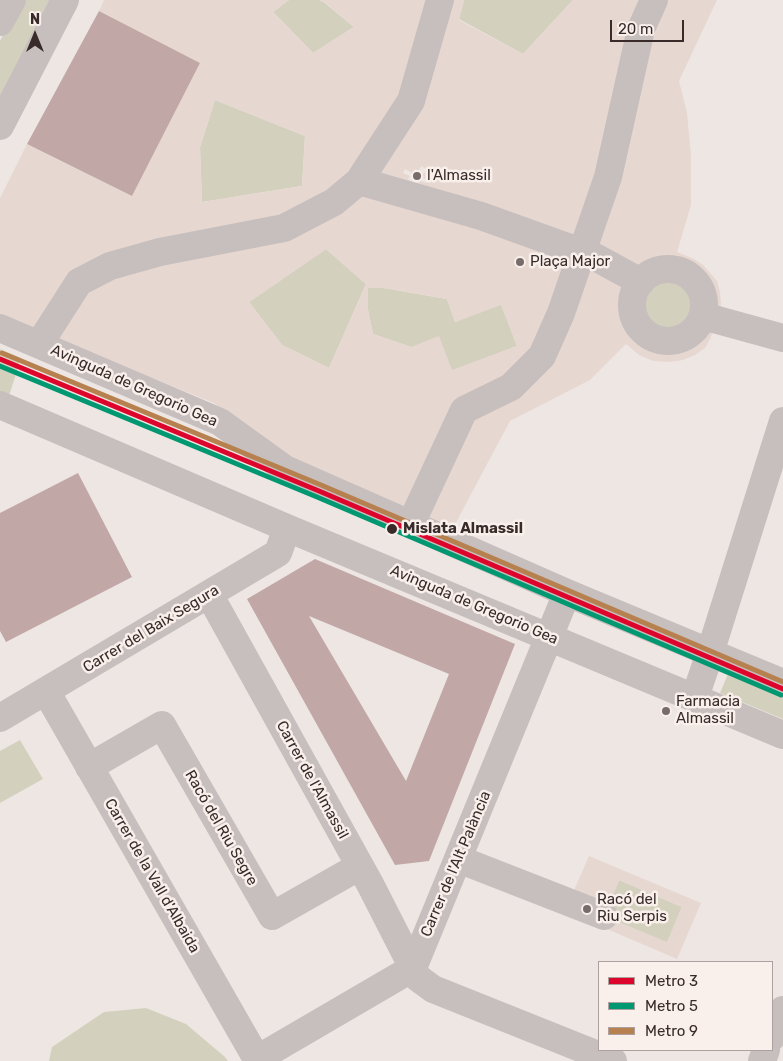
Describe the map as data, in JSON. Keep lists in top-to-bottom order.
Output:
{
  "streets": {
    "street": [
      "Avinguda de Gregorio Gea",
      "Carrer del Baix Segura",
      "Carrer de l'Almassil",
      "Racó del Riu Segre",
      "Carrer de l'Alt Palància",
      "Carrer de la Vall d'Albaida"
    ]
  },
  "crossings": [
    ["Avinguda de Gregorio Gea", "Carrer del Baix Segura"],
    ["Avinguda de Gregorio Gea", "Carrer de l'Alt Palància"],
    ["Carrer del Baix Segura", "Carrer de l'Almassil"],
    ["Carrer del Baix Segura", "Carrer de la Vall d'Albaida"],
    ["Carrer de l'Almassil", "Racó del Riu Segre"],
    ["Carrer de l'Almassil", "Carrer de l'Alt Palància"],
    ["Racó del Riu Segre", "Carrer de la Vall d'Albaida"]
  ],
  "places": [
    "l'Almassil",
    "Plaça Major",
    "Mislata Almassil",
    "Farmacia Almassil",
    "Racó del Riu Serpis"
  ],
  "lines": ["metro line 9", "metro line 3", "metro line 5"],
  "legend": ["Metro 3", "Metro 5", "Metro 9"],
  "scale_bar": "20 m",
  "north": "top"
}
